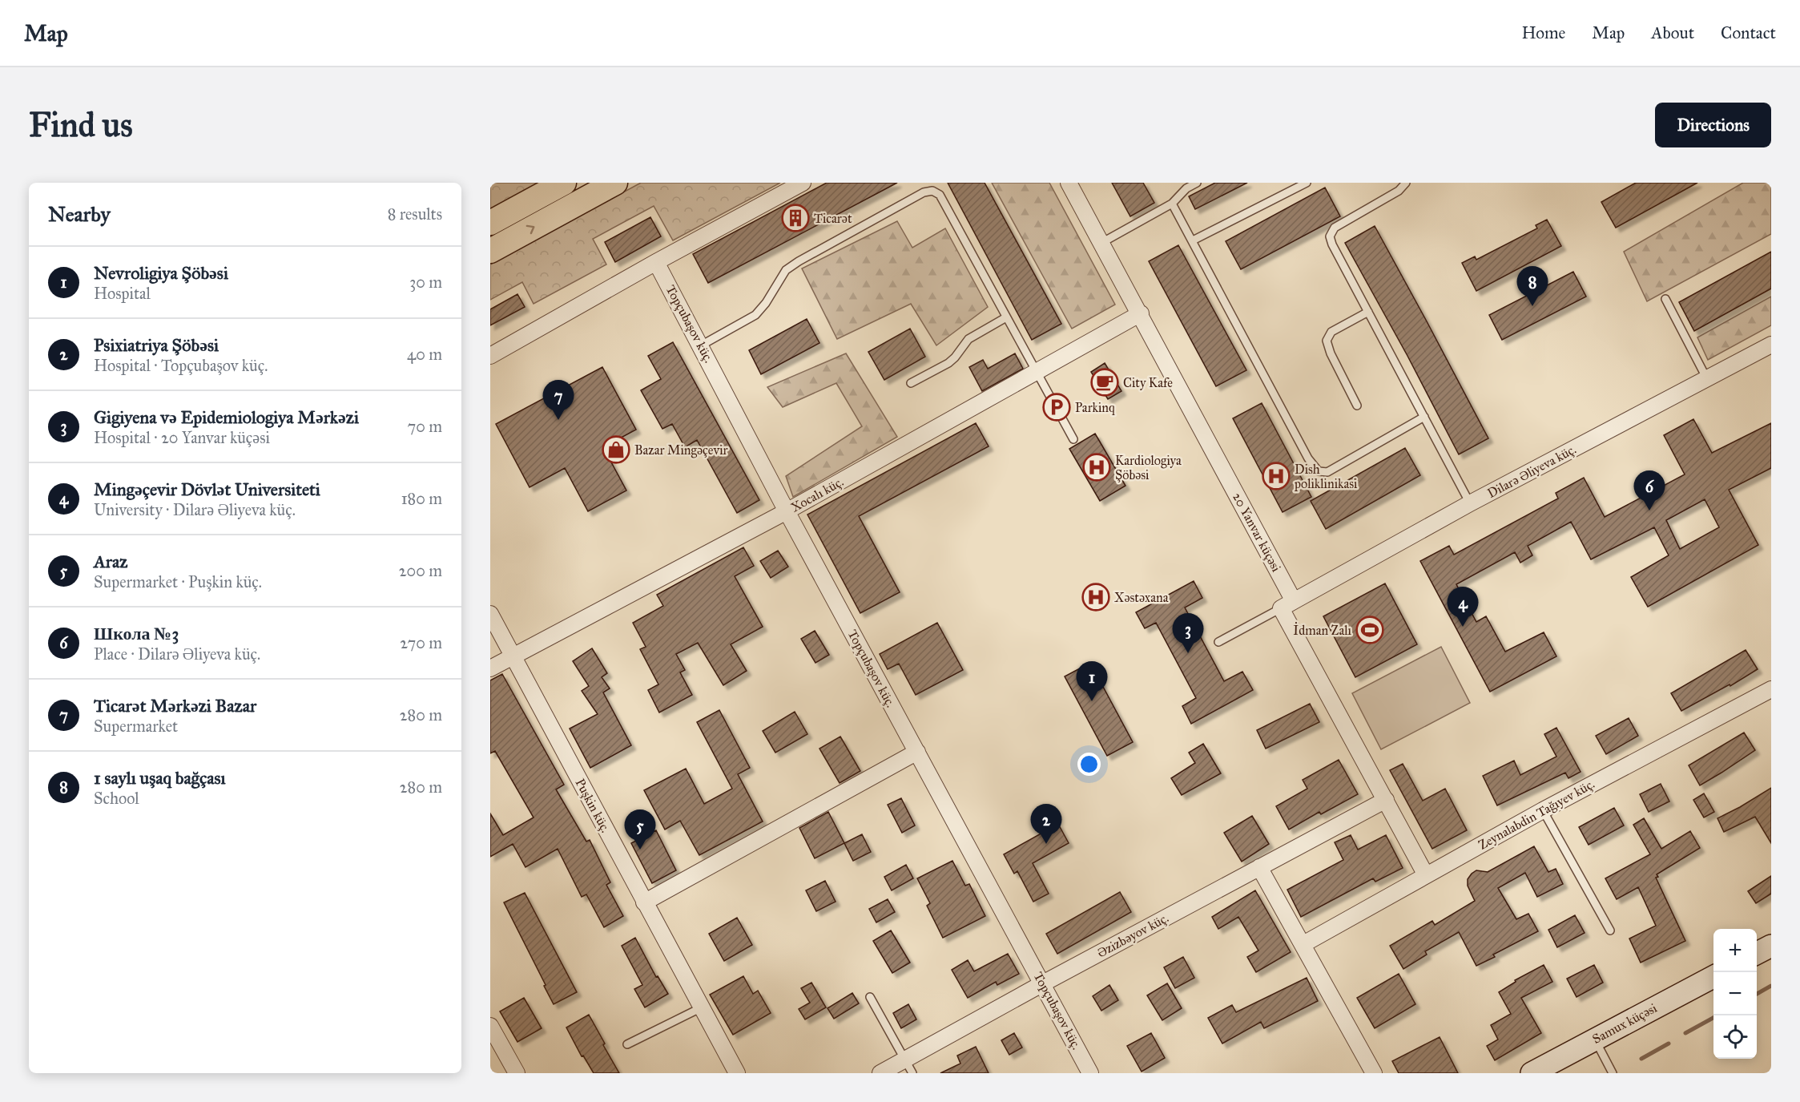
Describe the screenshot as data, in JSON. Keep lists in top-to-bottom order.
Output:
{
  "streets": {
    "main road": ["Samux küçəsi"],
    "street": [
      "Topçubaşov küç.",
      "Dilarə Əliyeva küç.",
      "Xocalı küç.",
      "20 Yanvar küçəsi",
      "Puşkin küç.",
      "Zeynalabdin Tağıyev küç.",
      "Əzizbəyov küç."
    ]
  },
  "crossings": [
    ["Topçubaşov küç.", "Xocalı küç."],
    ["Topçubaşov küç.", "Əzizbəyov küç."],
    ["Dilarə Əliyeva küç.", "20 Yanvar küçəsi"],
    ["Xocalı küç.", "20 Yanvar küçəsi"],
    ["Xocalı küç.", "Puşkin küç."],
    ["20 Yanvar küçəsi", "Zeynalabdin Tağıyev küç."],
    ["20 Yanvar küçəsi", "Əzizbəyov küç."]
  ],
  "places": {
    "building": ["Ticarət"],
    "cafe": ["City Kafe"],
    "parking": ["Parkinq"],
    "shop": ["Bazar Mingəçevir"],
    "hospital": ["Kardiologiya Şöbəsi", "Dish poliklinikasi", "Xəstəxana"],
    "sports": ["İdman Zalı"]
  },
  "page": {
    "header": "Map",
    "nav": [
      "Home",
      "Map",
      "About",
      "Contact"
    ],
    "buttons": "Directions",
    "title": "Find us",
    "heading": ["Nearby", "8 results"],
    "list": [
      {
        "mark": "1",
        "name": "Nevroligiya Şöbəsi",
        "note": "Hospital",
        "value": "30 m"
      },
      {
        "mark": "2",
        "name": "Psixiatriya Şöbəsi",
        "note": "Hospital · Topçubaşov küç.",
        "value": "40 m"
      },
      {
        "mark": "3",
        "name": "Gigiyena və Epidemiologiya Mərkəzi",
        "note": "Hospital · 20 Yanvar küçəsi",
        "value": "70 m"
      },
      {
        "mark": "4",
        "name": "Mingəçevir Dövlət Universiteti",
        "note": "University · Dilarə Əliyeva küç.",
        "value": "180 m"
      },
      {
        "mark": "5",
        "name": "Araz",
        "note": "Supermarket · Puşkin küç.",
        "value": "200 m"
      },
      {
        "mark": "6",
        "name": "Школа №3",
        "note": "Place · Dilarə Əliyeva küç.",
        "value": "270 m"
      },
      {
        "mark": "7",
        "name": "Ticarət Mərkəzi Bazar",
        "note": "Supermarket",
        "value": "280 m"
      },
      {
        "mark": "8",
        "name": "1 saylı uşaq bağçası",
        "note": "School",
        "value": "280 m"
      }
    ],
    "pins": [
      "8",
      "7",
      "6",
      "4",
      "3",
      "1",
      "2",
      "5"
    ],
    "map_buttons": ["+", "−"]
  }
}
